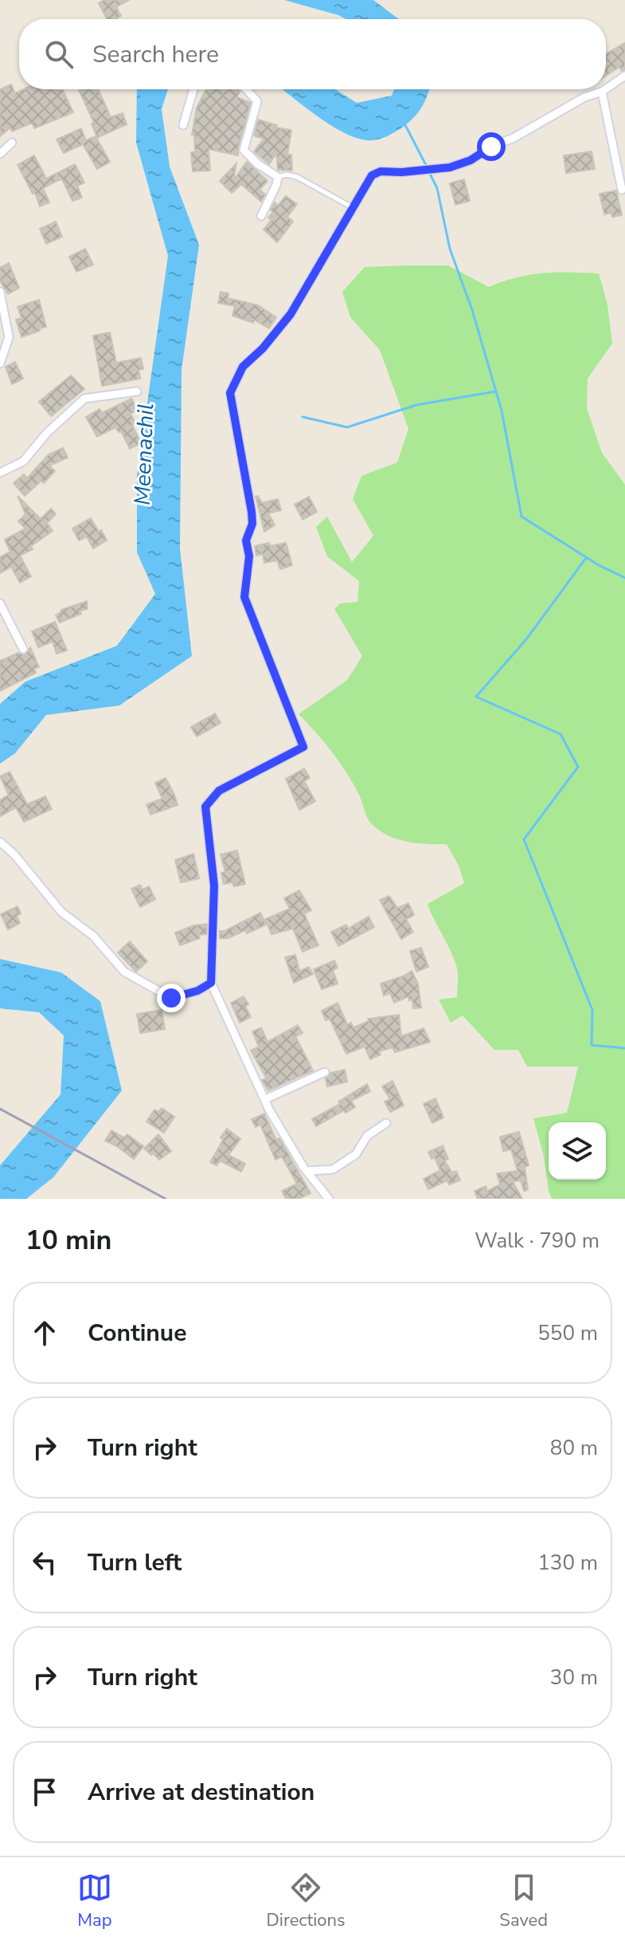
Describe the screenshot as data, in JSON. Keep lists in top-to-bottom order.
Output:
{
  "water": ["Meenachil"],
  "page": {
    "search": "Search here",
    "heading": ["10 min", "Walk · 790 m"],
    "list": [
      ["Continue", "550 m"],
      ["Turn right", "80 m"],
      ["Turn left", "130 m"],
      ["Turn right", "30 m"],
      "Arrive at destination"
    ],
    "nav": ["Map", "Directions", "Saved"]
  }
}
